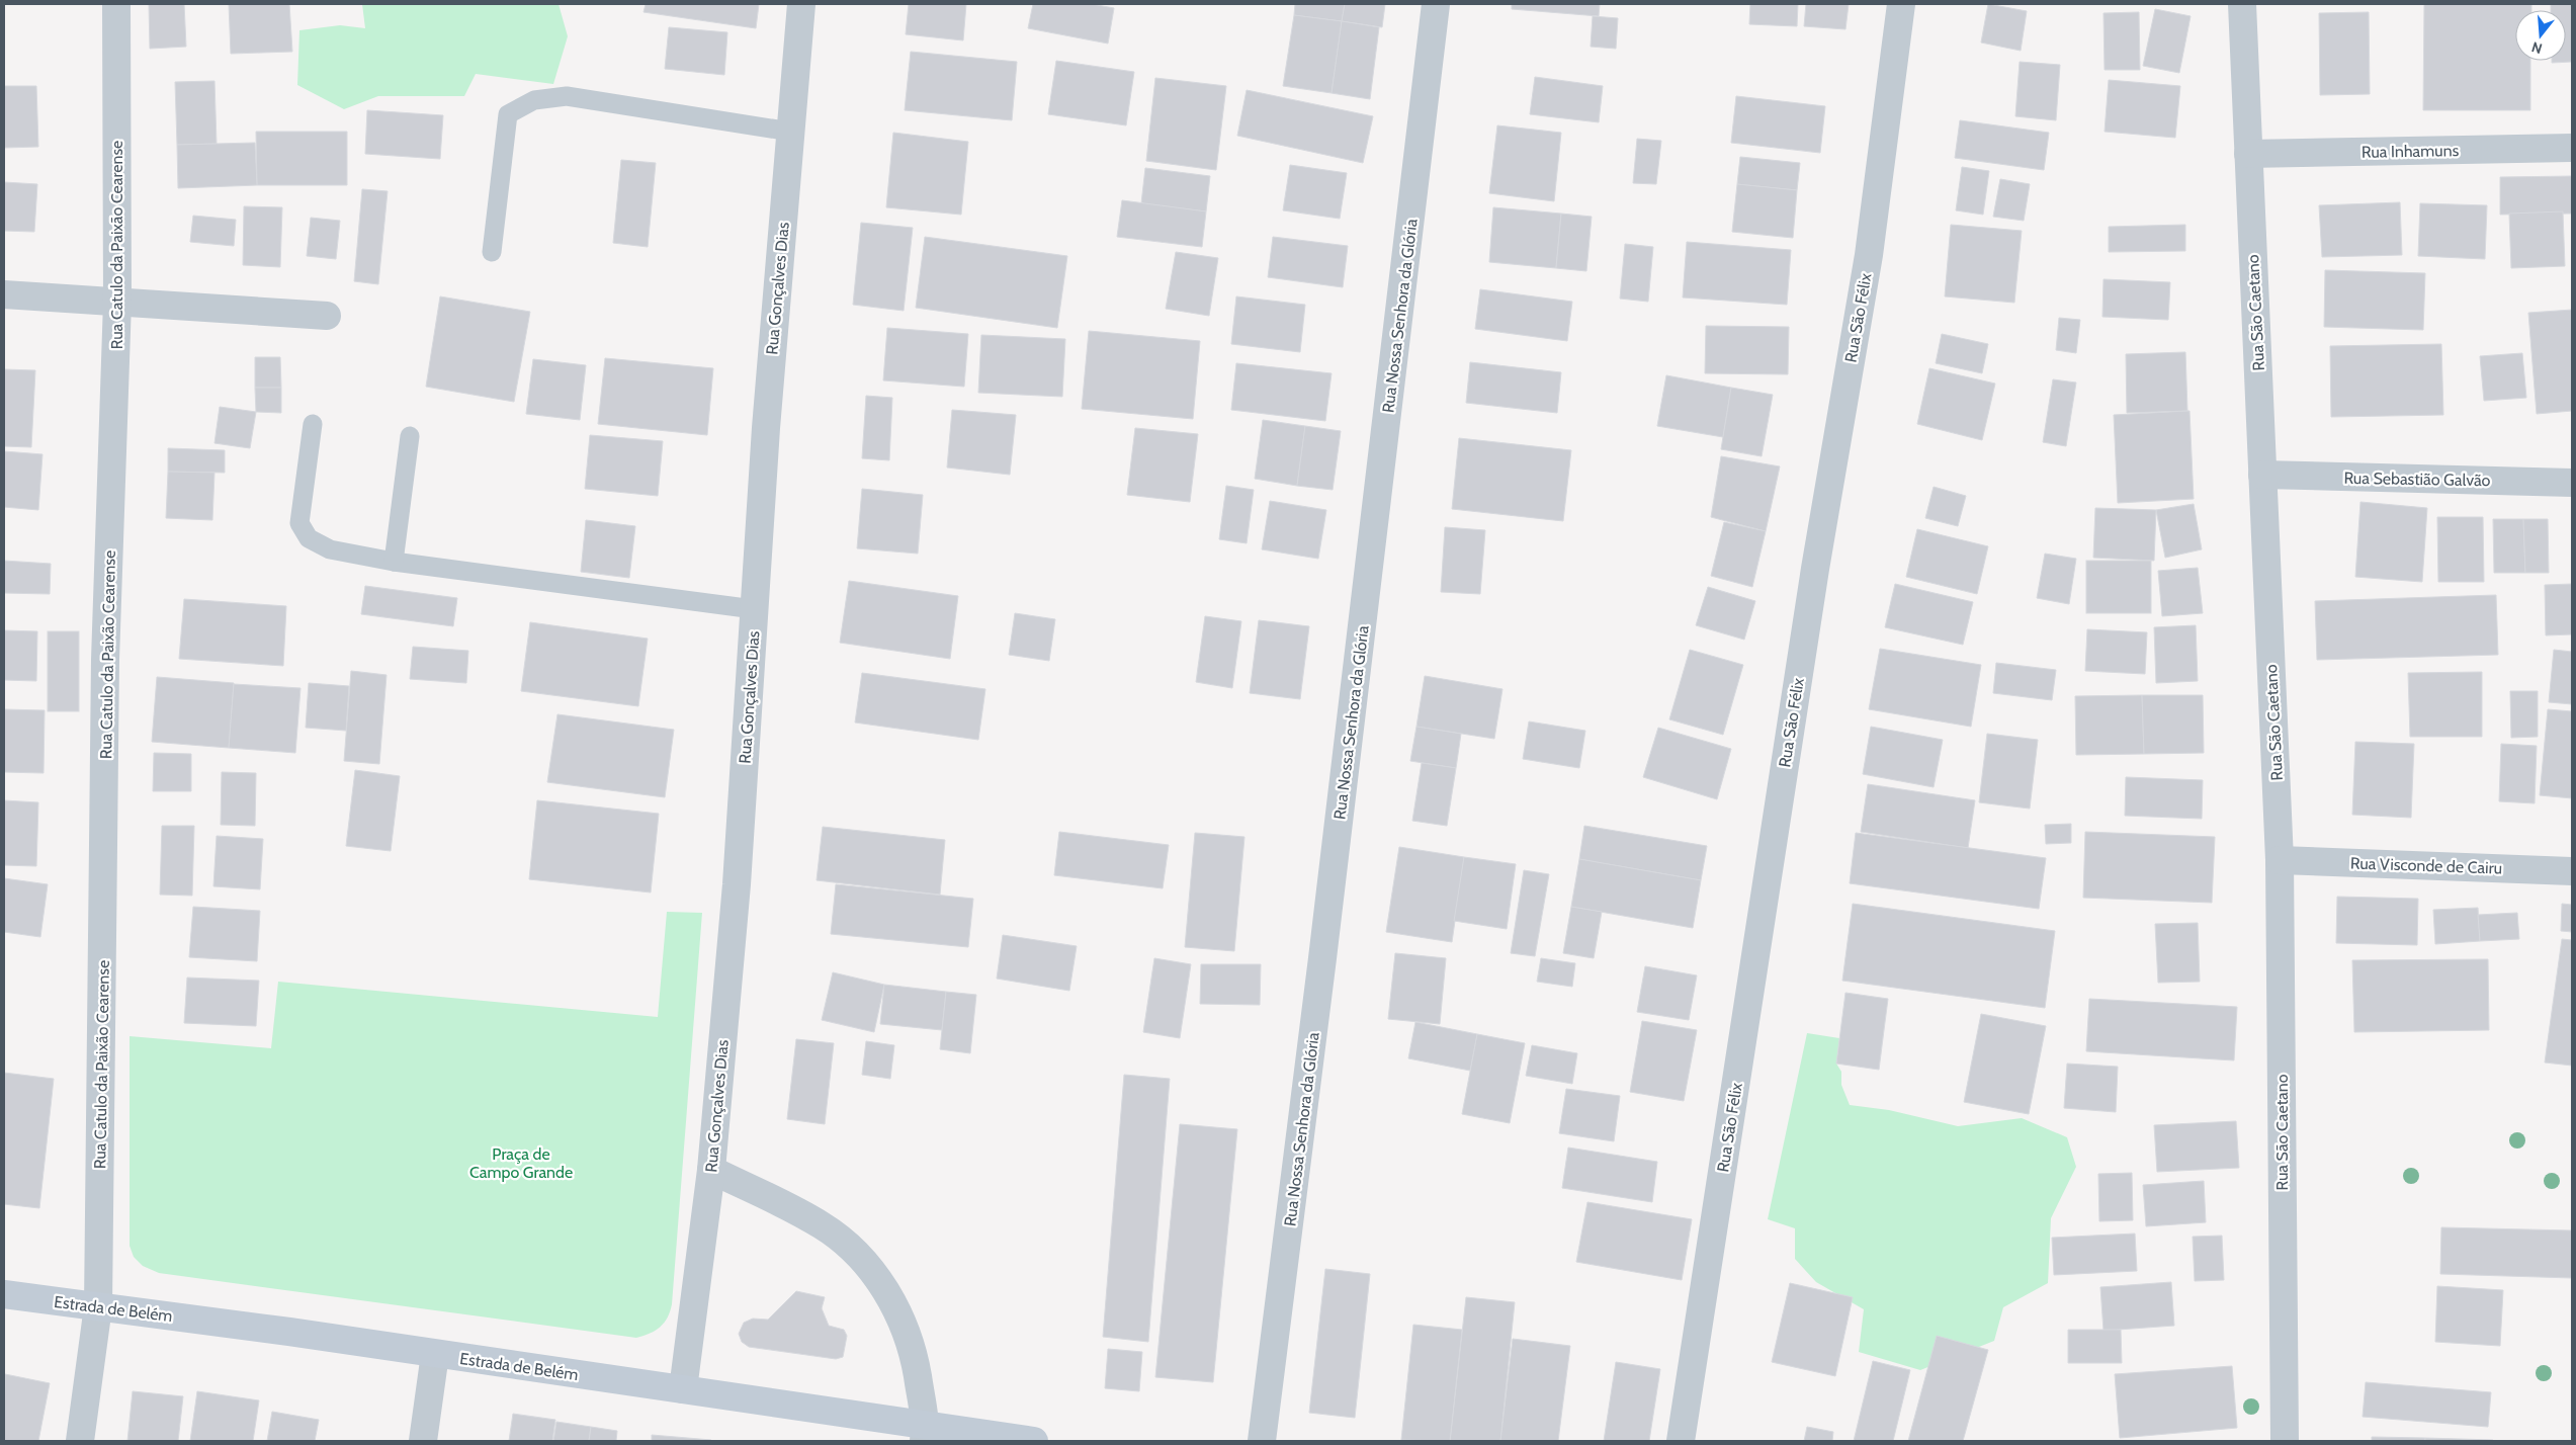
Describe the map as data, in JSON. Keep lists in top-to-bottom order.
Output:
{
  "streets": {
    "main road": ["Estrada de Belém"],
    "street": [
      "Rua Inhamuns",
      "Rua Catulo da Paixão Cearense",
      "Rua Gonçalves Dias",
      "Rua São Caetano",
      "Rua Nossa Senhora da Glória",
      "Rua São Félix",
      "Rua Sebastião Galvão",
      "Rua Visconde de Cairu"
    ]
  },
  "crossings": [
    ["Rua Inhamuns", "Rua São Caetano"],
    ["Rua Catulo da Paixão Cearense", "Estrada de Belém"],
    ["Rua Gonçalves Dias", "Estrada de Belém"],
    ["Rua São Caetano", "Rua Sebastião Galvão"],
    ["Rua São Caetano", "Rua Visconde de Cairu"]
  ],
  "parks": ["Praça de Campo Grande"],
  "north": "bottom"
}
